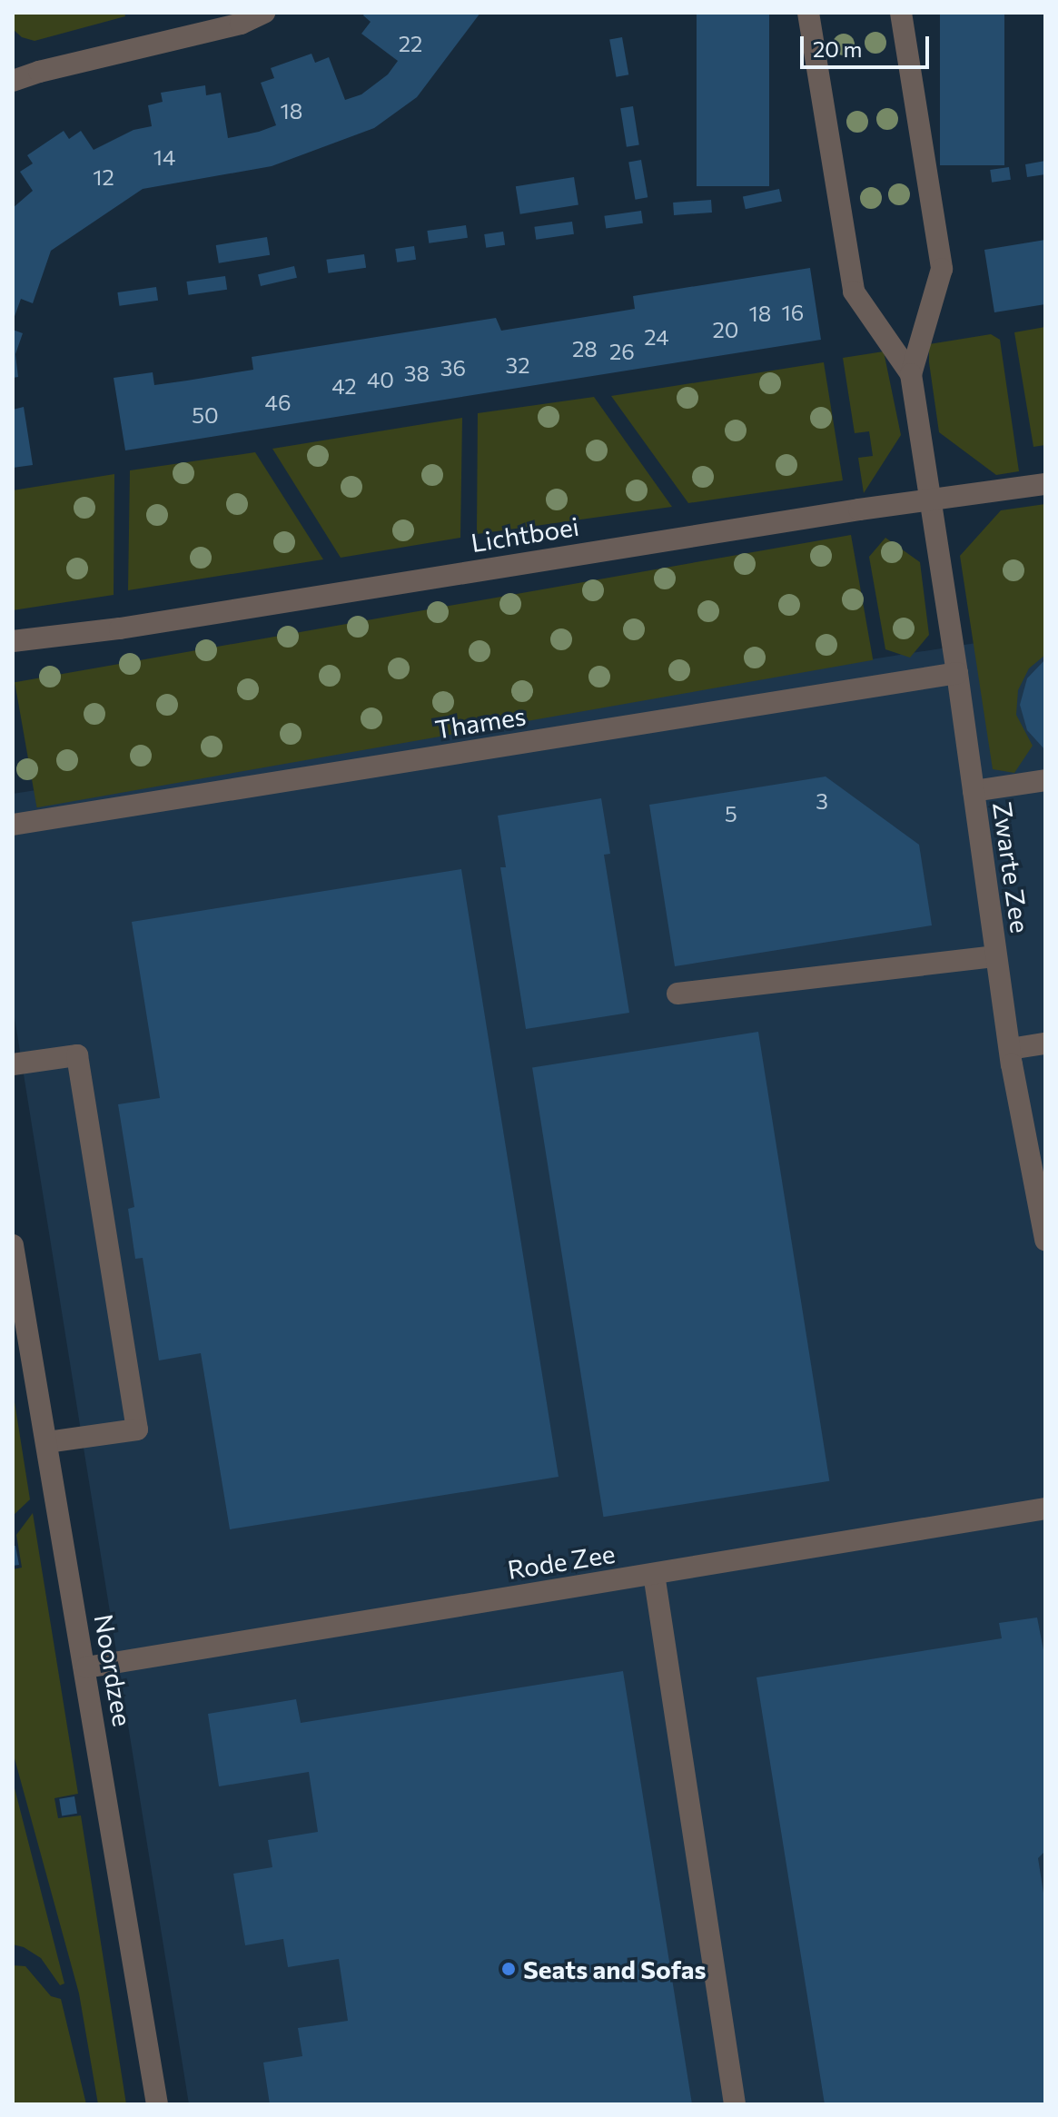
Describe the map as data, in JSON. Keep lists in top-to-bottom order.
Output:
{
  "streets": {
    "street": [
      "Lichtboei",
      "Thames",
      "Zwarte Zee",
      "Rode Zee",
      "Noordzee"
    ]
  },
  "crossings": [
    ["Lichtboei", "Zwarte Zee"],
    ["Thames", "Zwarte Zee"],
    ["Rode Zee", "Noordzee"]
  ],
  "places": ["Seats and Sofas"],
  "house_numbers": [
    "22",
    "18",
    "14",
    "12",
    "16",
    "18",
    "20",
    "24",
    "28",
    "26",
    "32",
    "36",
    "38",
    "40",
    "42",
    "46",
    "50",
    "3",
    "5"
  ],
  "scale_bar": "20 m"
}
